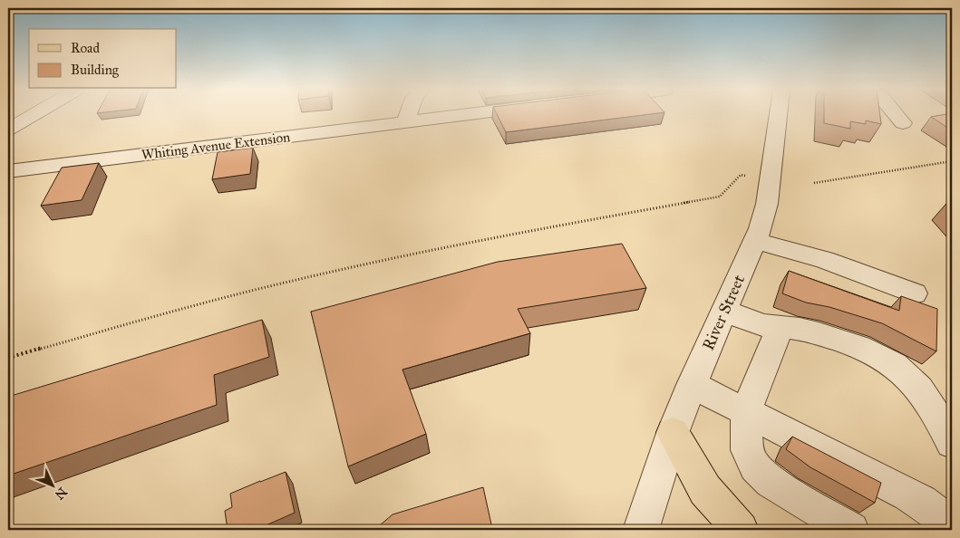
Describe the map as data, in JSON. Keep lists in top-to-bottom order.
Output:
{
  "streets": {
    "street": ["Whiting Avenue Extension", "River Street"]
  },
  "legend": ["Road", "Building"],
  "north": "bottom right"
}
